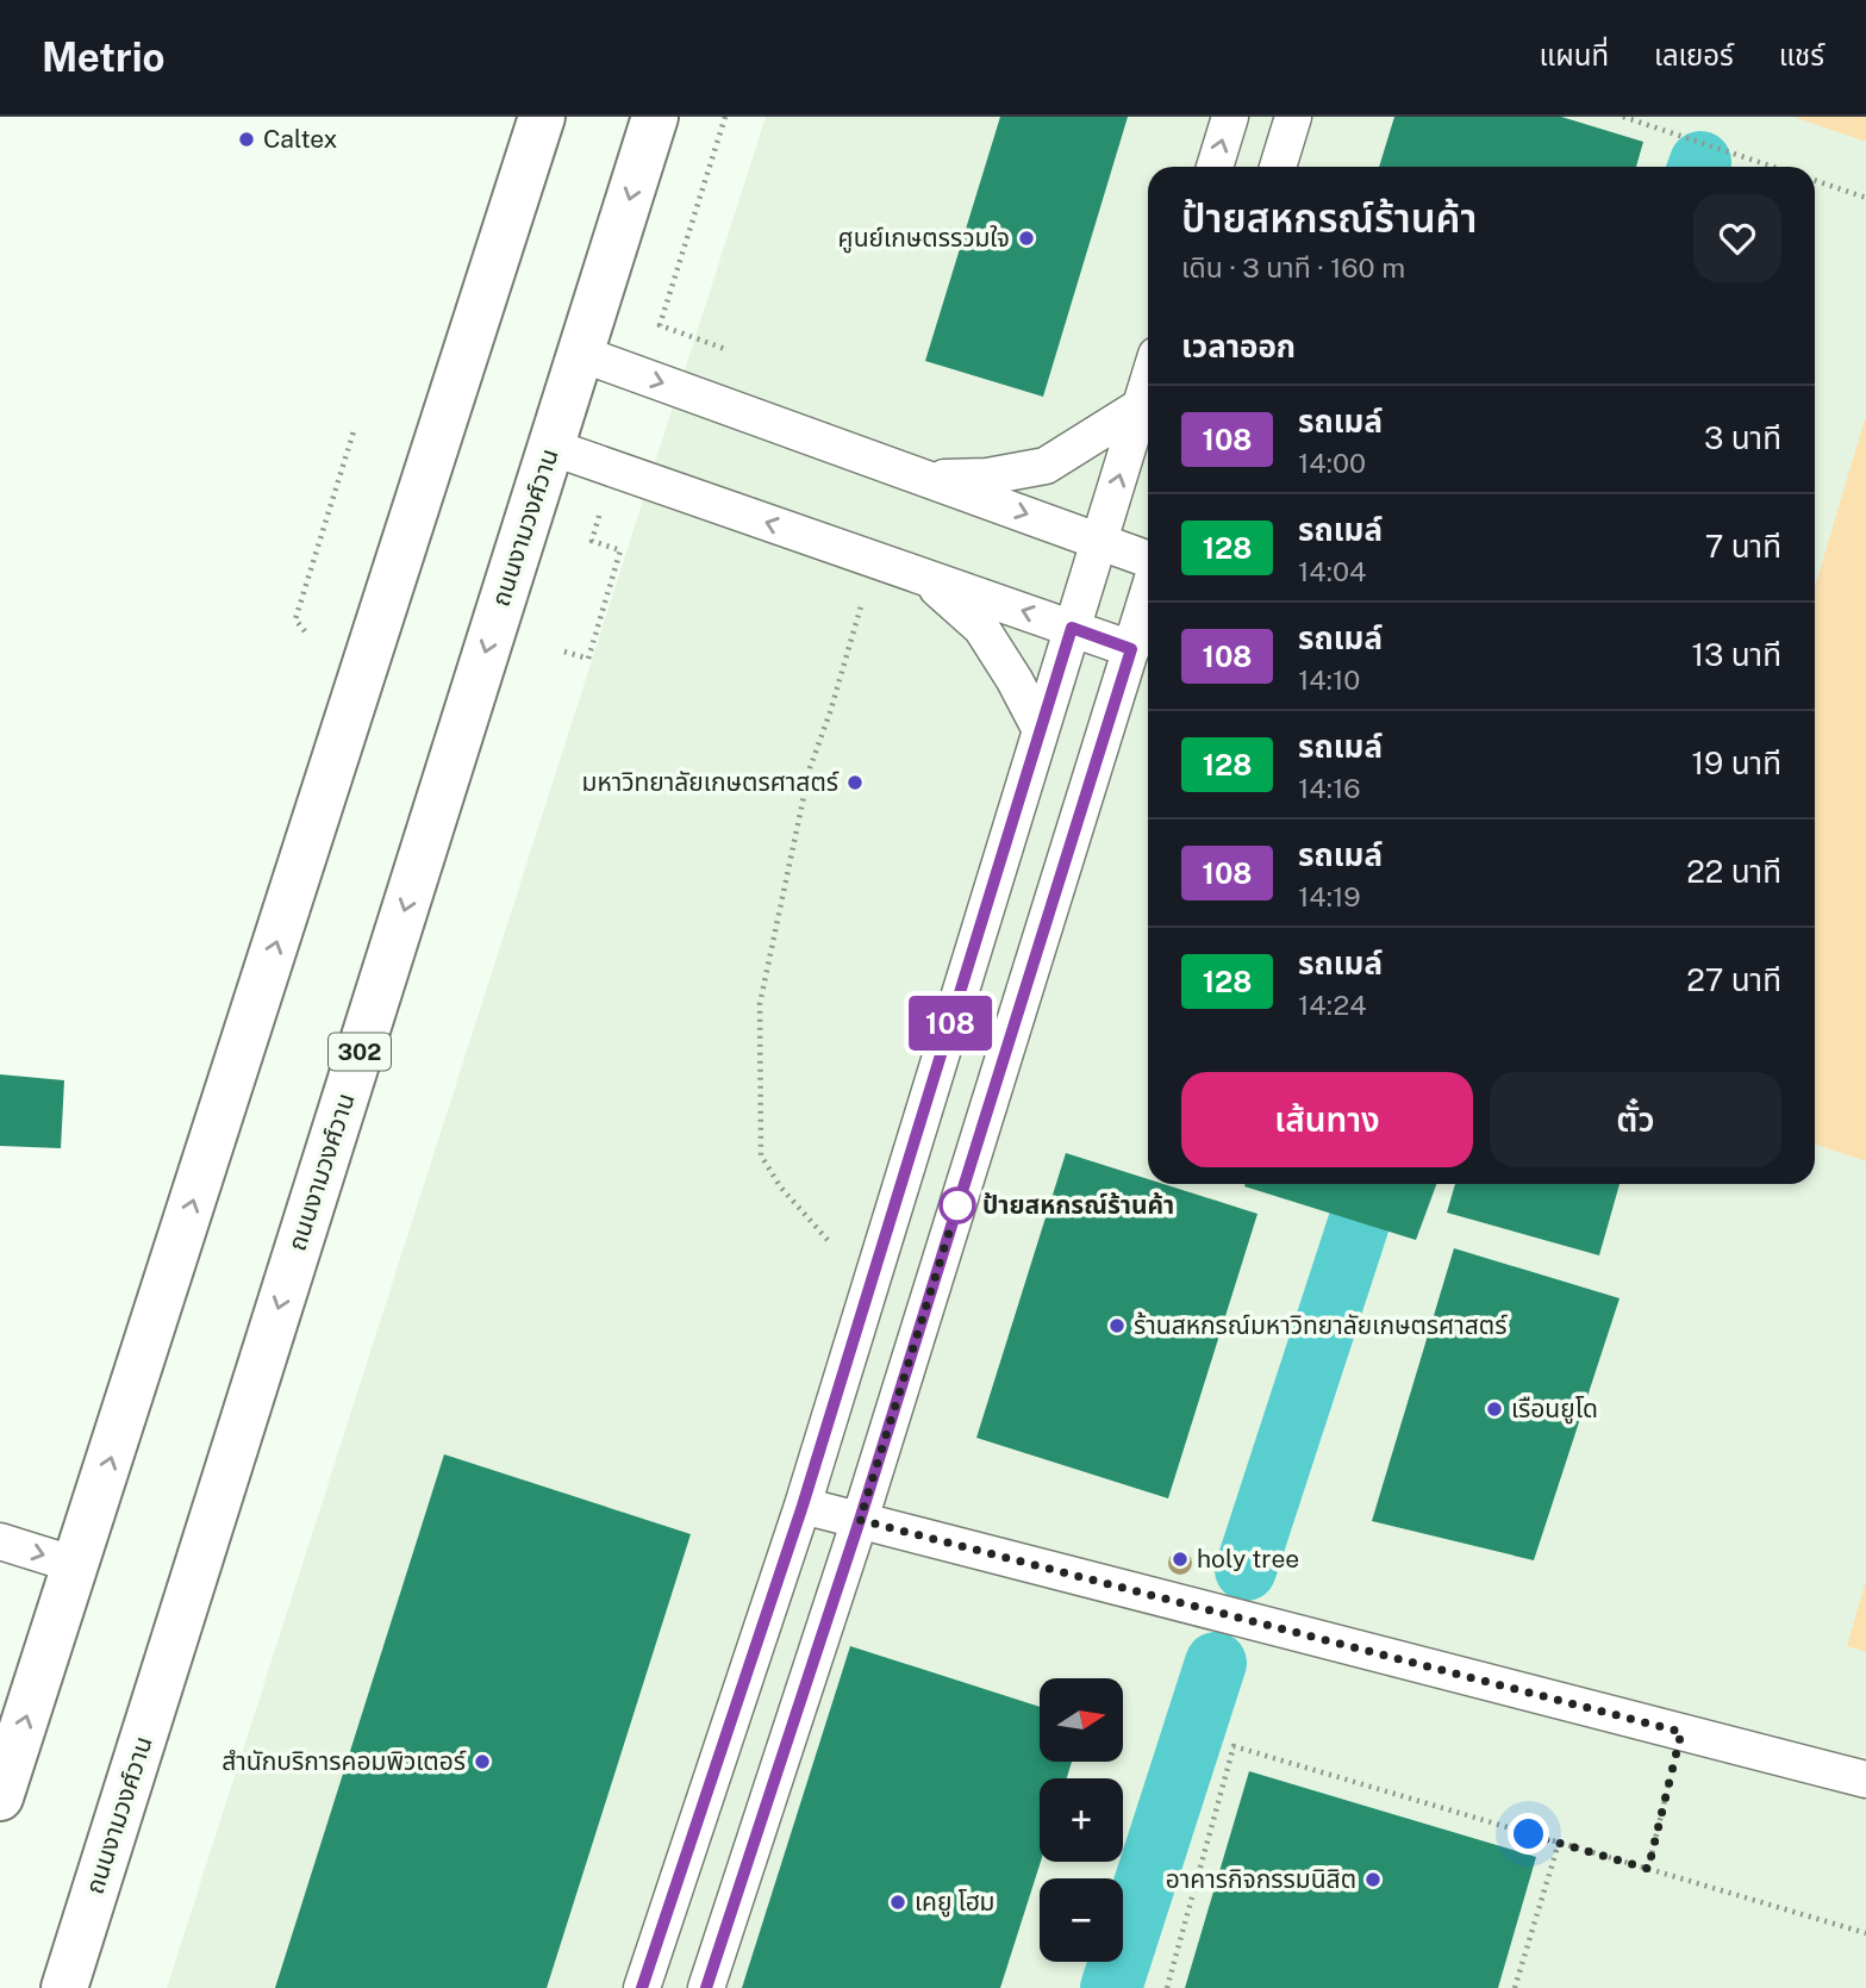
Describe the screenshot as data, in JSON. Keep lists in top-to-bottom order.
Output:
{
  "streets": {
    "main road": ["ถนนงามวงศ์วาน", "302"]
  },
  "places": [
    "Caltex",
    "ศูนย์เกษตรรวมใจ",
    "มหาวิทยาลัยเกษตรศาสตร์",
    "ป้ายสหกรณ์ร้านค้า",
    "ร้านสหกรณ์มหาวิทยาลัยเกษตรศาสตร์",
    "เรือนยูโด",
    "holy tree",
    "สำนักบริการคอมพิวเตอร์",
    "อาคารกิจกรรมนิสิต",
    "เคยู โฮม"
  ],
  "lines": ["bus line 108"],
  "north": "right",
  "page": {
    "header": "Metrio",
    "nav": ["แผนที่", "เลเยอร์", "แชร์"],
    "on_map": "108",
    "heading": [
      ["ป้ายสหกรณ์ร้านค้า", "เดิน · 3 นาที · 160 m"],
      "เวลาออก"
    ],
    "list": [
      {
        "mark": "108",
        "name": "รถเมล์",
        "note": "14:00",
        "value": "3 นาที"
      },
      {
        "mark": "128",
        "name": "รถเมล์",
        "note": "14:04",
        "value": "7 นาที"
      },
      {
        "mark": "108",
        "name": "รถเมล์",
        "note": "14:10",
        "value": "13 นาที"
      },
      {
        "mark": "128",
        "name": "รถเมล์",
        "note": "14:16",
        "value": "19 นาที"
      },
      {
        "mark": "108",
        "name": "รถเมล์",
        "note": "14:19",
        "value": "22 นาที"
      },
      {
        "mark": "128",
        "name": "รถเมล์",
        "note": "14:24",
        "value": "27 นาที"
      }
    ],
    "buttons": ["เส้นทาง", "ตั๋ว"],
    "map_buttons": ["+", "−"]
  }
}
